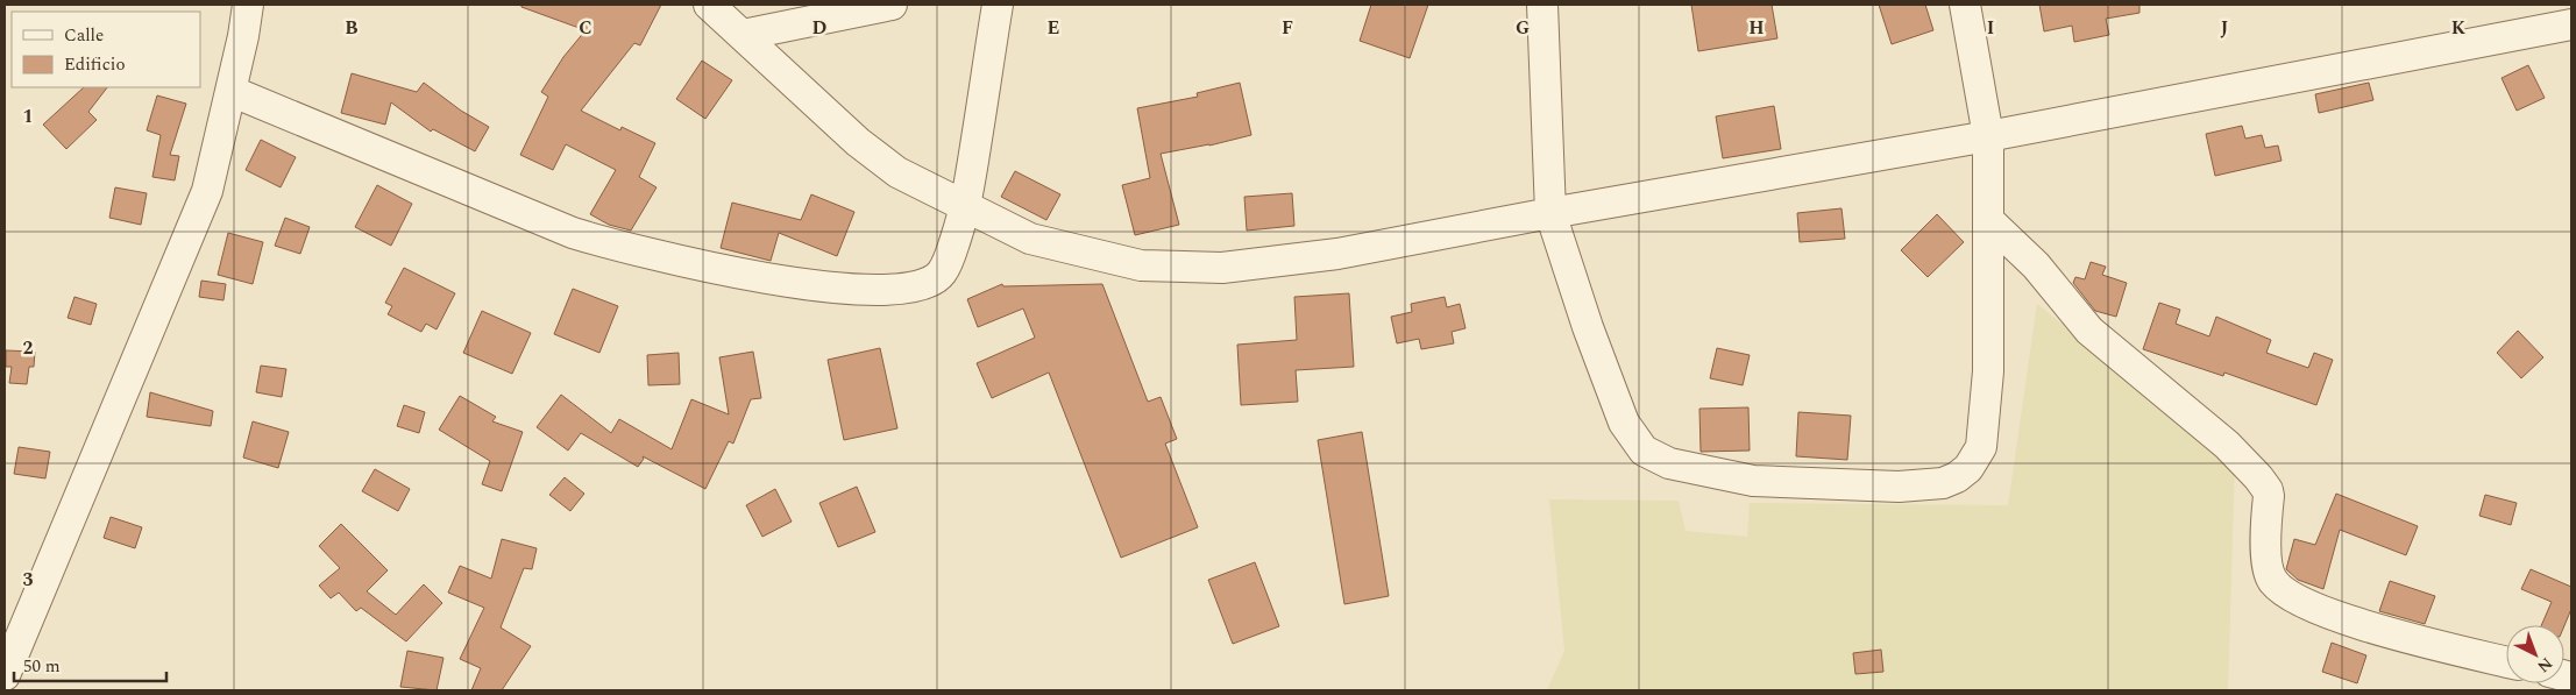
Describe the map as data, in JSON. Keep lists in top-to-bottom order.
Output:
{
  "legend": ["Calle", "Edificio"],
  "scale_bar": "50 m",
  "north": "bottom right",
  "grid": {
    "columns": [
      "B",
      "C",
      "D",
      "E",
      "F",
      "G",
      "H",
      "I",
      "J",
      "K"
    ],
    "rows": ["1", "2", "3"]
  }
}
